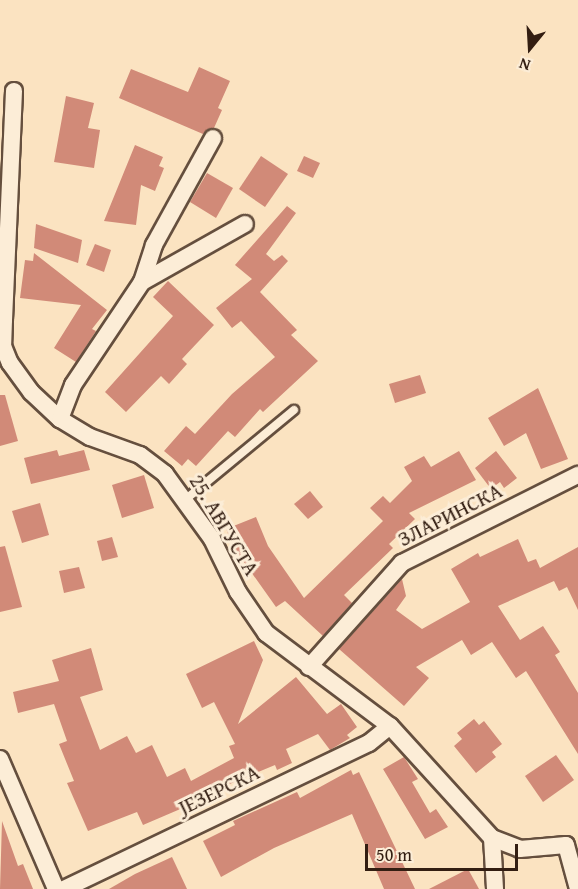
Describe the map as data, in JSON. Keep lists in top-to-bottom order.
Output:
{
  "streets": {
    "street": ["ЗЛАРИНСКА", "25. АВГУСТА", "ЈЕЗЕРСКА"]
  },
  "crossings": [
    ["ЗЛАРИНСКА", "25. АВГУСТА"],
    ["25. АВГУСТА", "ЈЕЗЕРСКА"]
  ],
  "scale_bar": "50 m",
  "north": "bottom"
}
